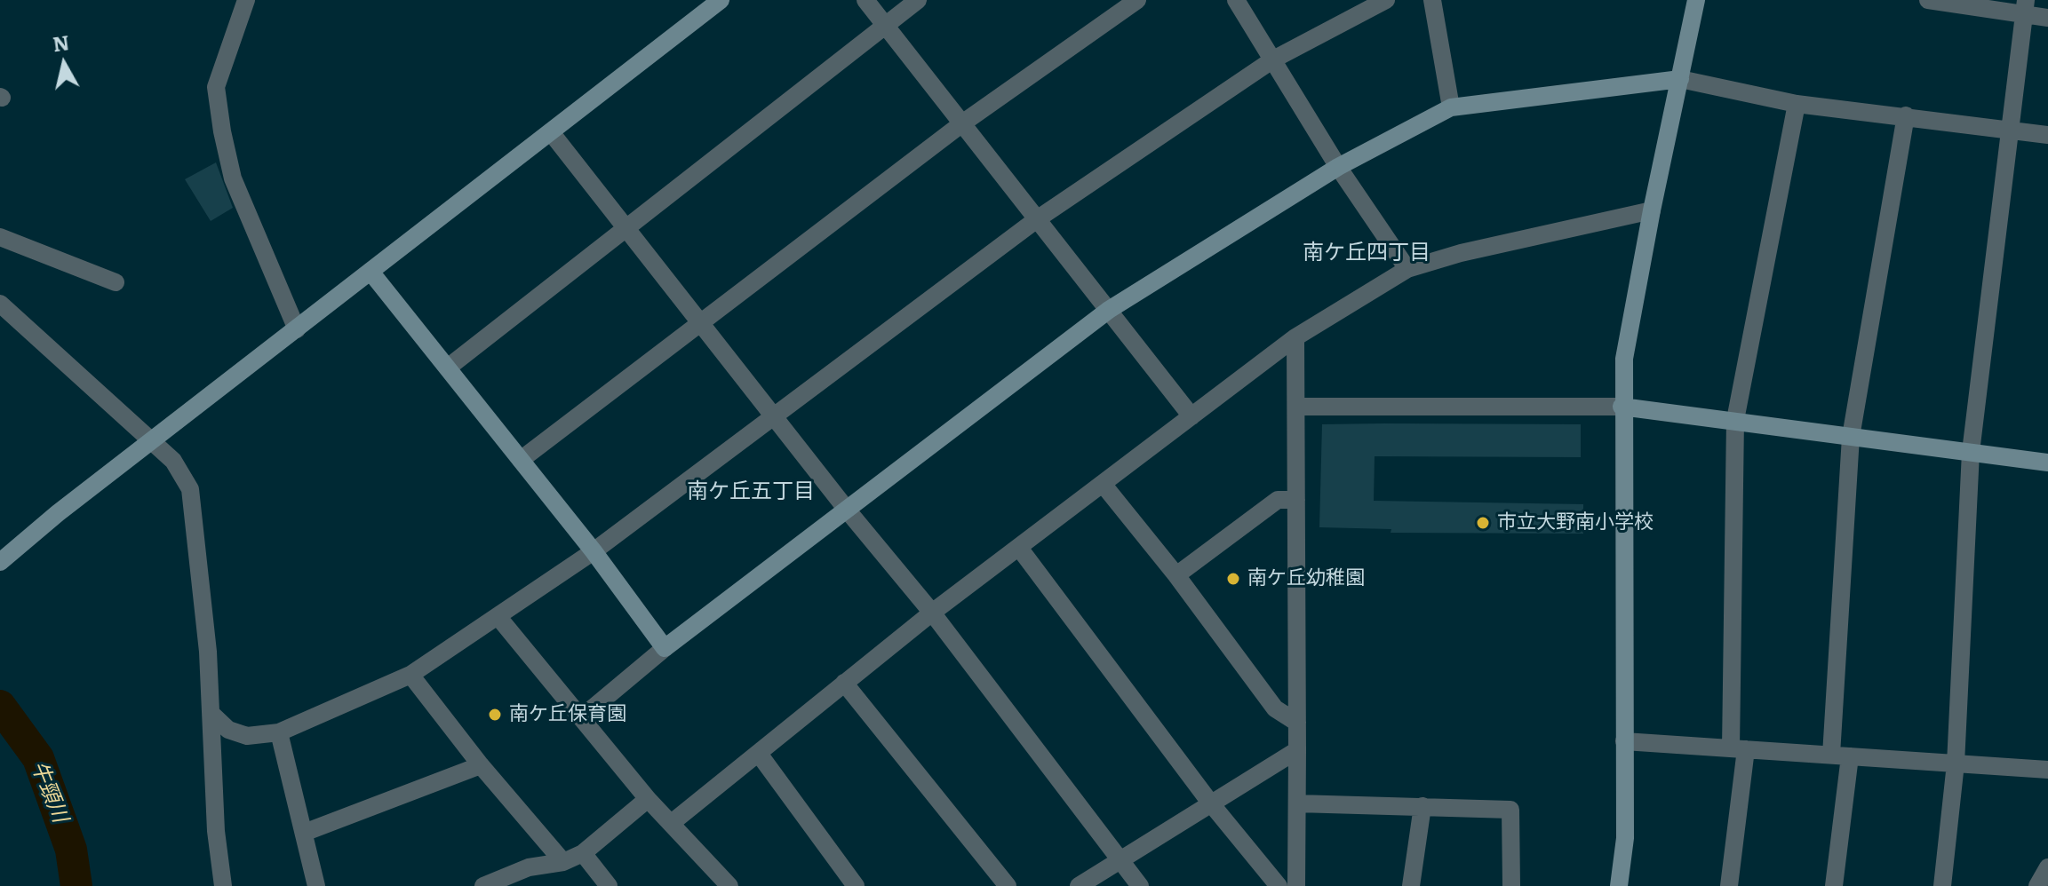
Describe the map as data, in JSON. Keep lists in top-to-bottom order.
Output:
{
  "districts": ["南ケ丘四丁目", "南ケ丘五丁目"],
  "water": ["牛頸川"],
  "places": ["市立大野南小学校", "南ケ丘幼稚園", "南ケ丘保育園"],
  "north": "top"
}
